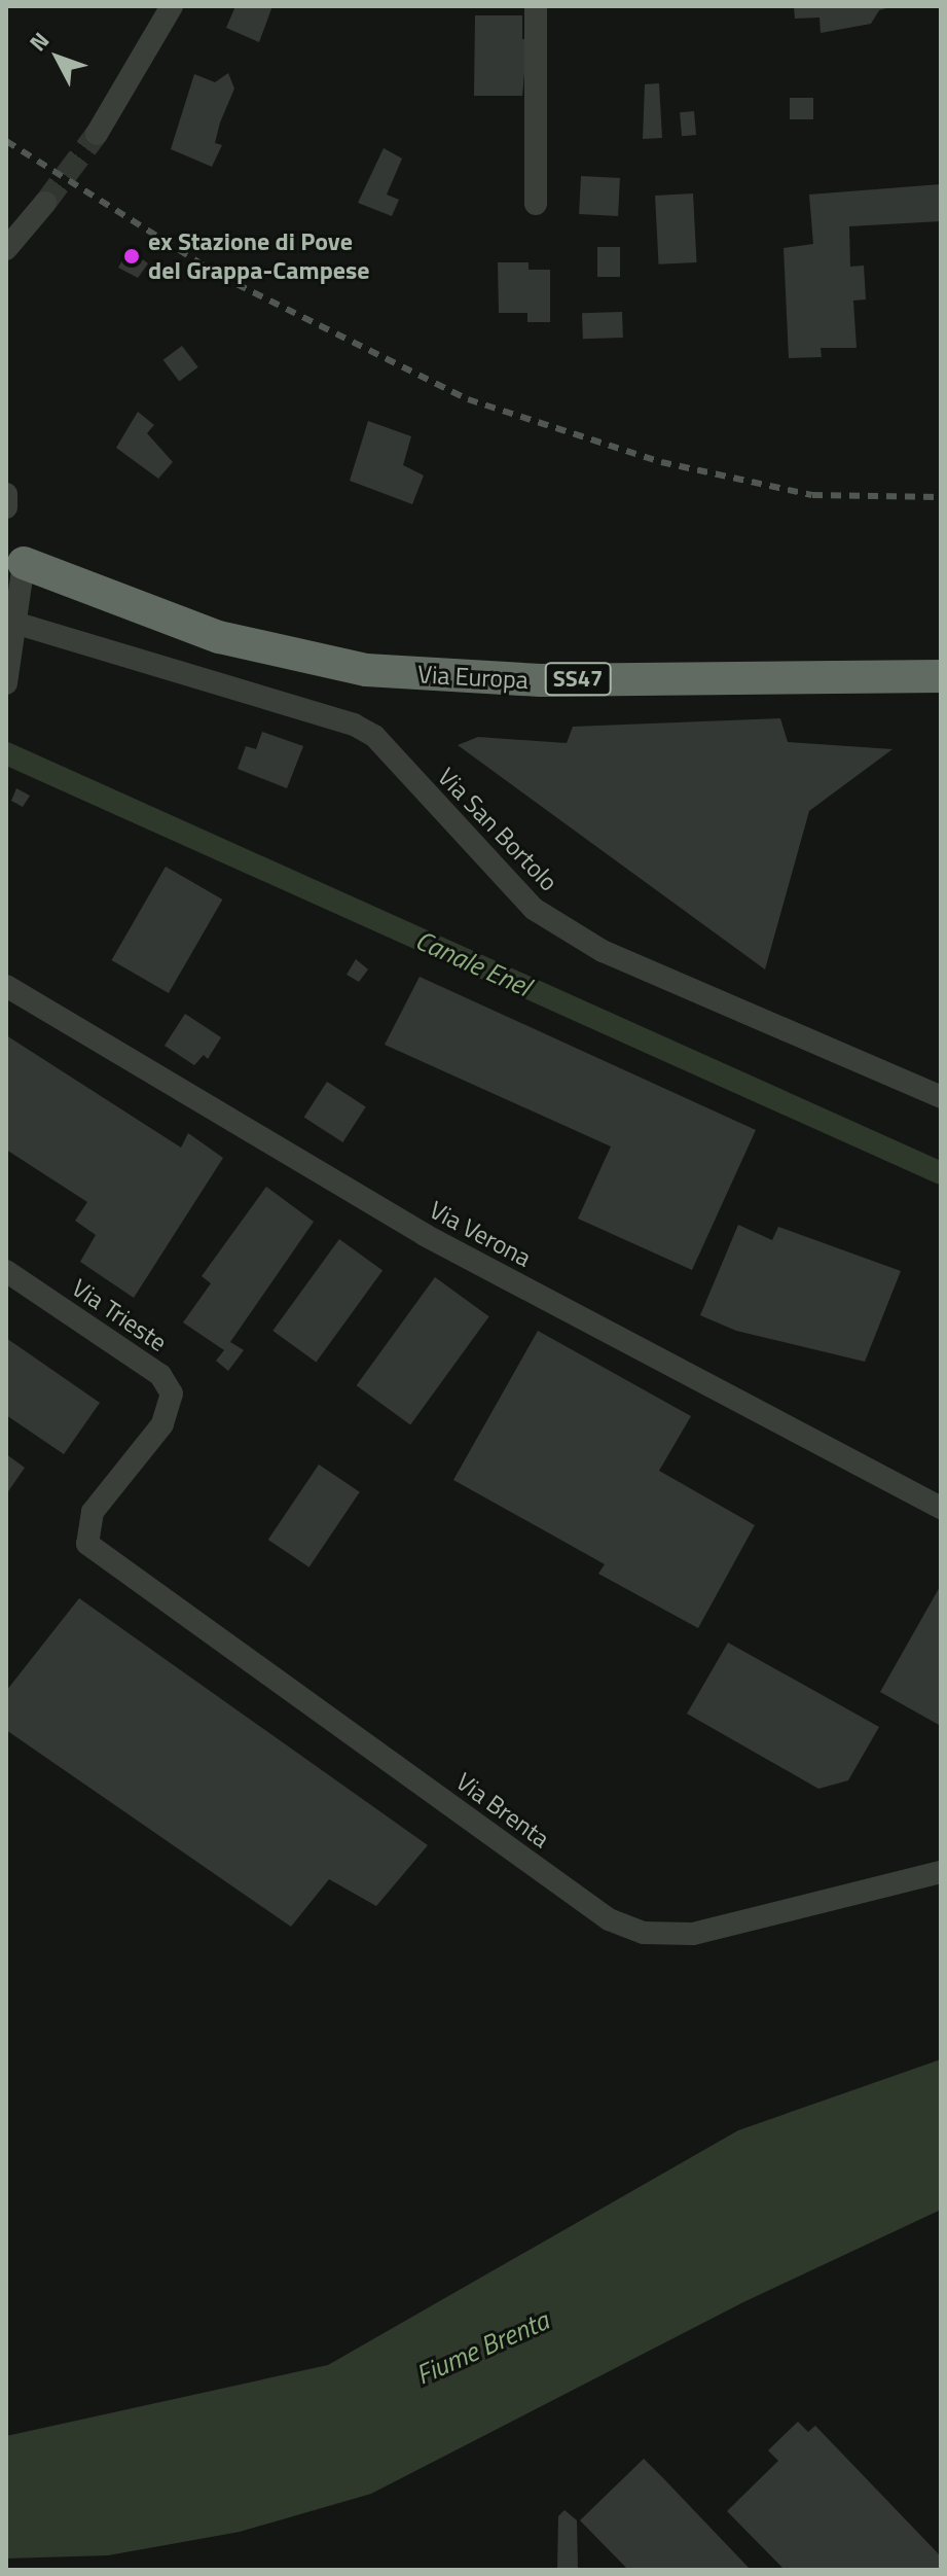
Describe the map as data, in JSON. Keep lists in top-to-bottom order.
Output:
{
  "streets": {
    "highway": ["Via Europa", "SS47"],
    "street": [
      "Via San Bortolo",
      "Via Verona",
      "Via Trieste",
      "Via Brenta"
    ]
  },
  "crossings": [
    ["Via Trieste", "Via Brenta"]
  ],
  "water": ["Canale Enel", "Fiume Brenta"],
  "places": ["ex Stazione di Pove del Grappa-Campese"],
  "north": "top left"
}
